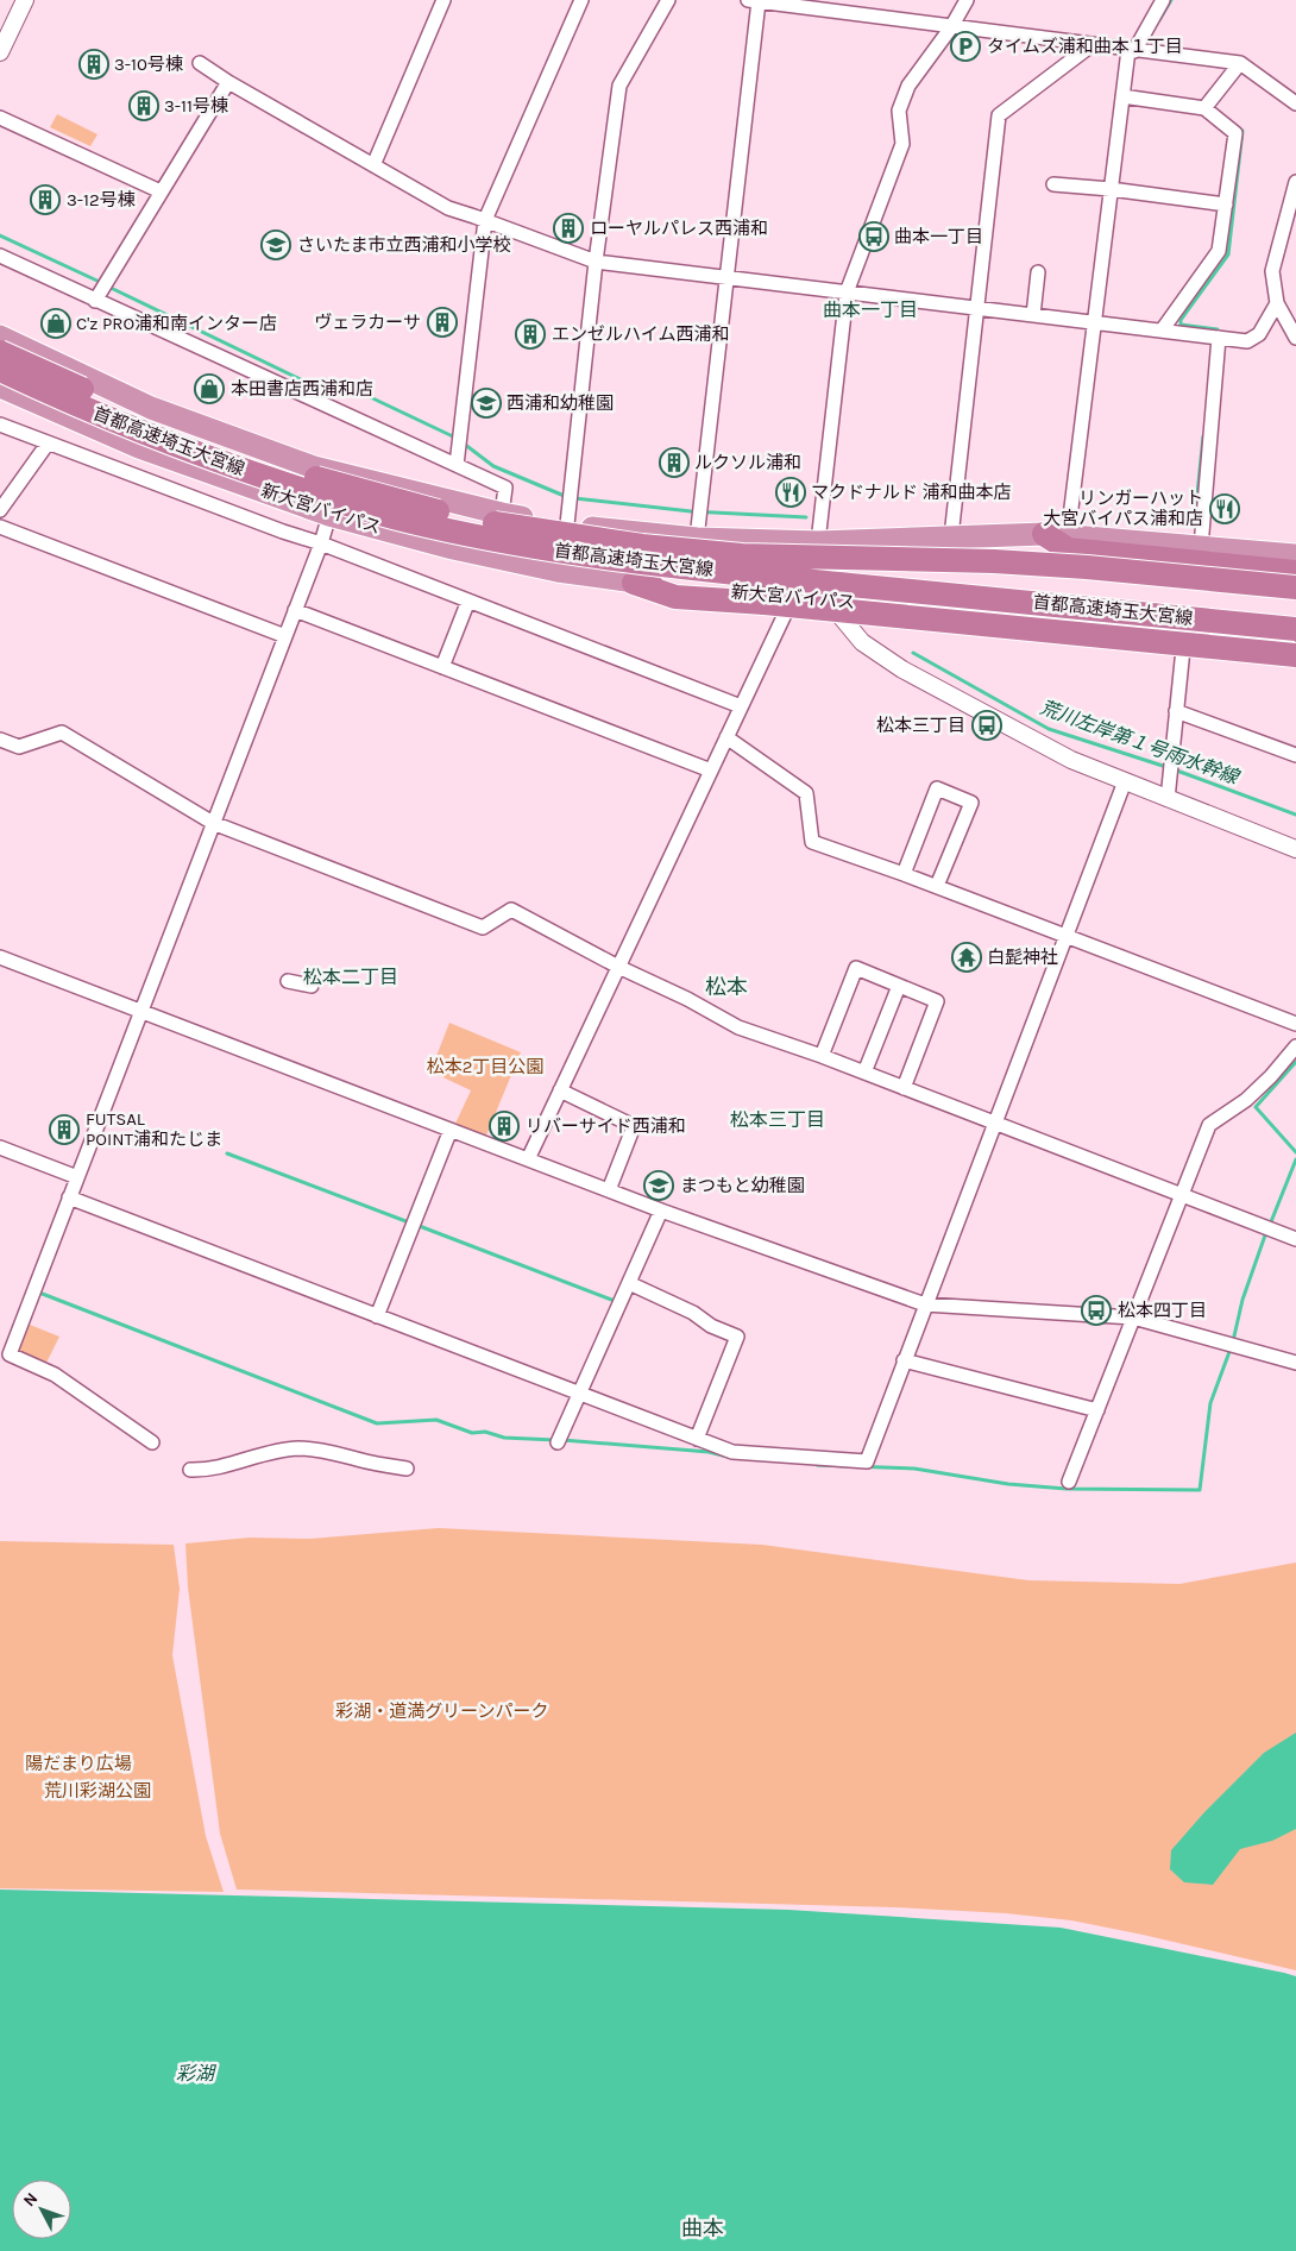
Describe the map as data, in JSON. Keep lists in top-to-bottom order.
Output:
{
  "streets": {
    "highway": ["首都高速埼玉大宮線", "新大宮バイパス"]
  },
  "districts": [
    "曲本一丁目",
    "松本二丁目",
    "松本",
    "松本三丁目",
    "曲本"
  ],
  "water": ["荒川左岸第１号雨水幹線", "彩湖"],
  "parks": [
    "松本2丁目公園",
    "彩湖・道満グリーンパーク",
    "陽だまり広場",
    "荒川彩湖公園"
  ],
  "places": {
    "parking": ["タイムズ浦和曲本１丁目"],
    "building": [
      "3-10号棟",
      "3-11号棟",
      "3-12号棟",
      "ローヤルパレス西浦和",
      "ヴェラカーサ",
      "エンゼルハイム西浦和",
      "ルクソル浦和",
      "リバーサイド西浦和",
      "FUTSAL POINT浦和たじま"
    ],
    "bus stop": ["曲本一丁目", "松本三丁目", "松本四丁目"],
    "school or university": ["さいたま市立西浦和小学校", "西浦和幼稚園", "まつもと幼稚園"],
    "shop": ["C'z PRO浦和南インター店", "本田書店西浦和店"],
    "restaurant": ["マクドナルド 浦和曲本店", "リンガーハット 大宮バイパス浦和店"],
    "temple": ["白髭神社"]
  },
  "north": "top left"
}
